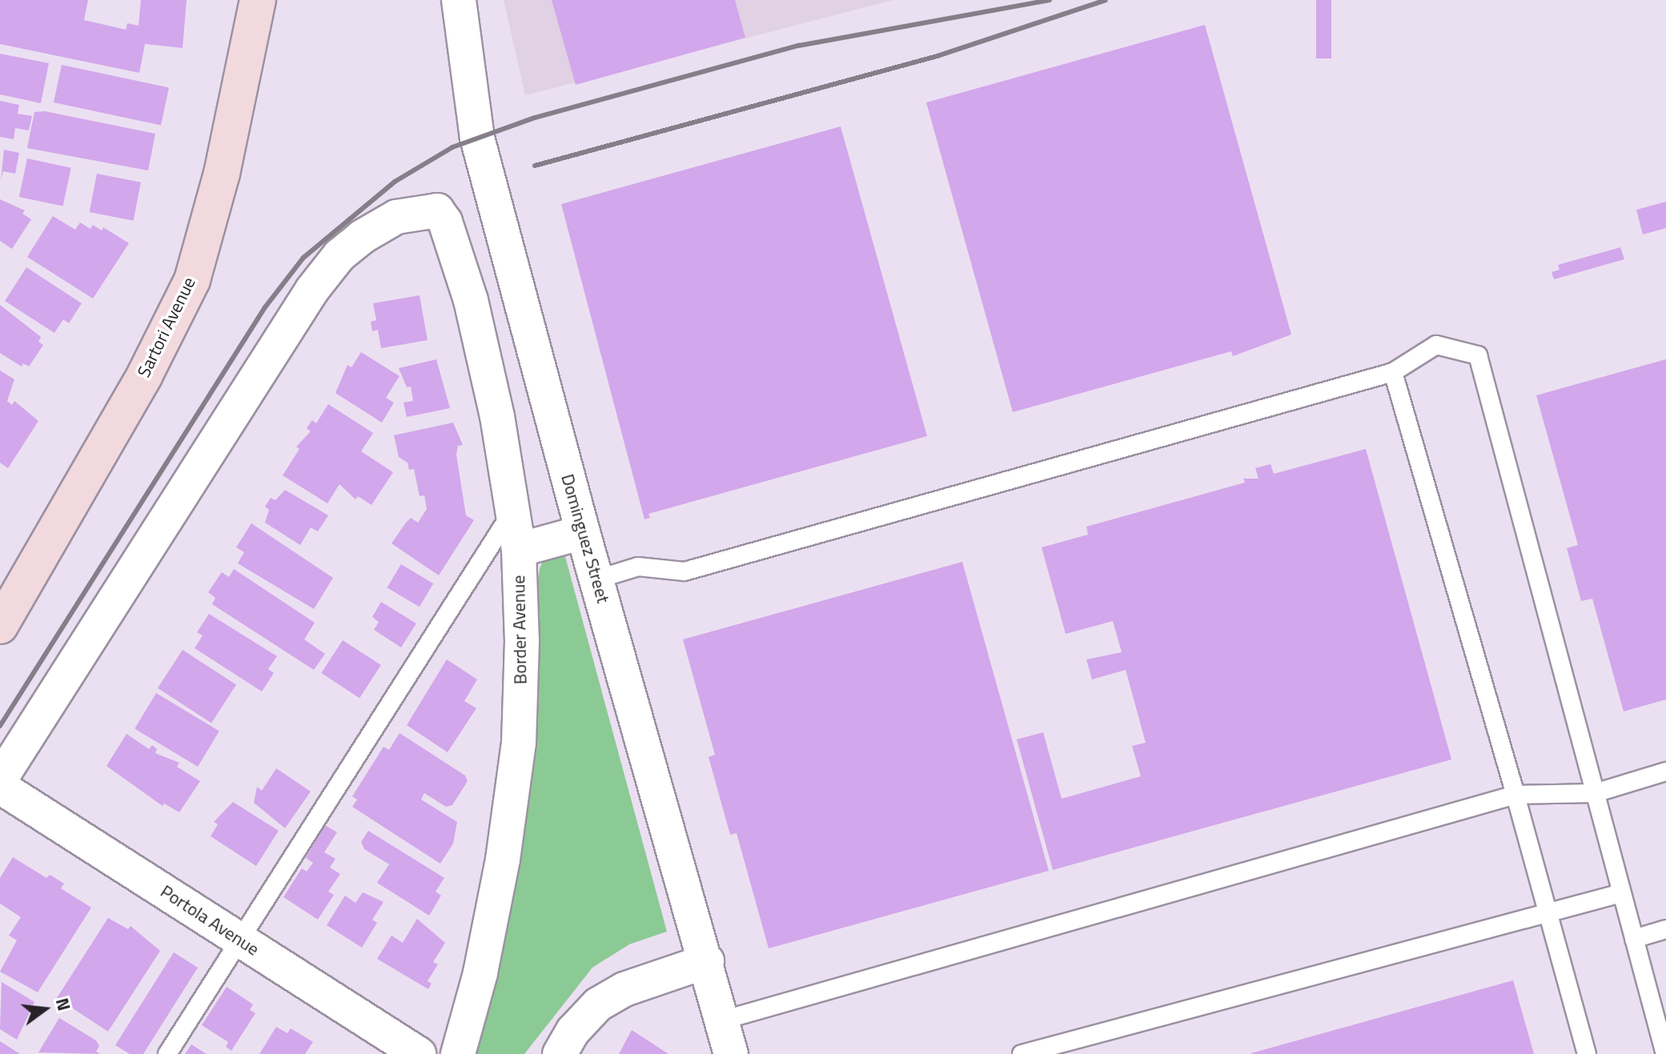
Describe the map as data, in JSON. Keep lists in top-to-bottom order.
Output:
{
  "streets": {
    "street": [
      "Sartori Avenue",
      "Dominguez Street",
      "Border Avenue",
      "Portola Avenue"
    ]
  },
  "north": "right"
}
